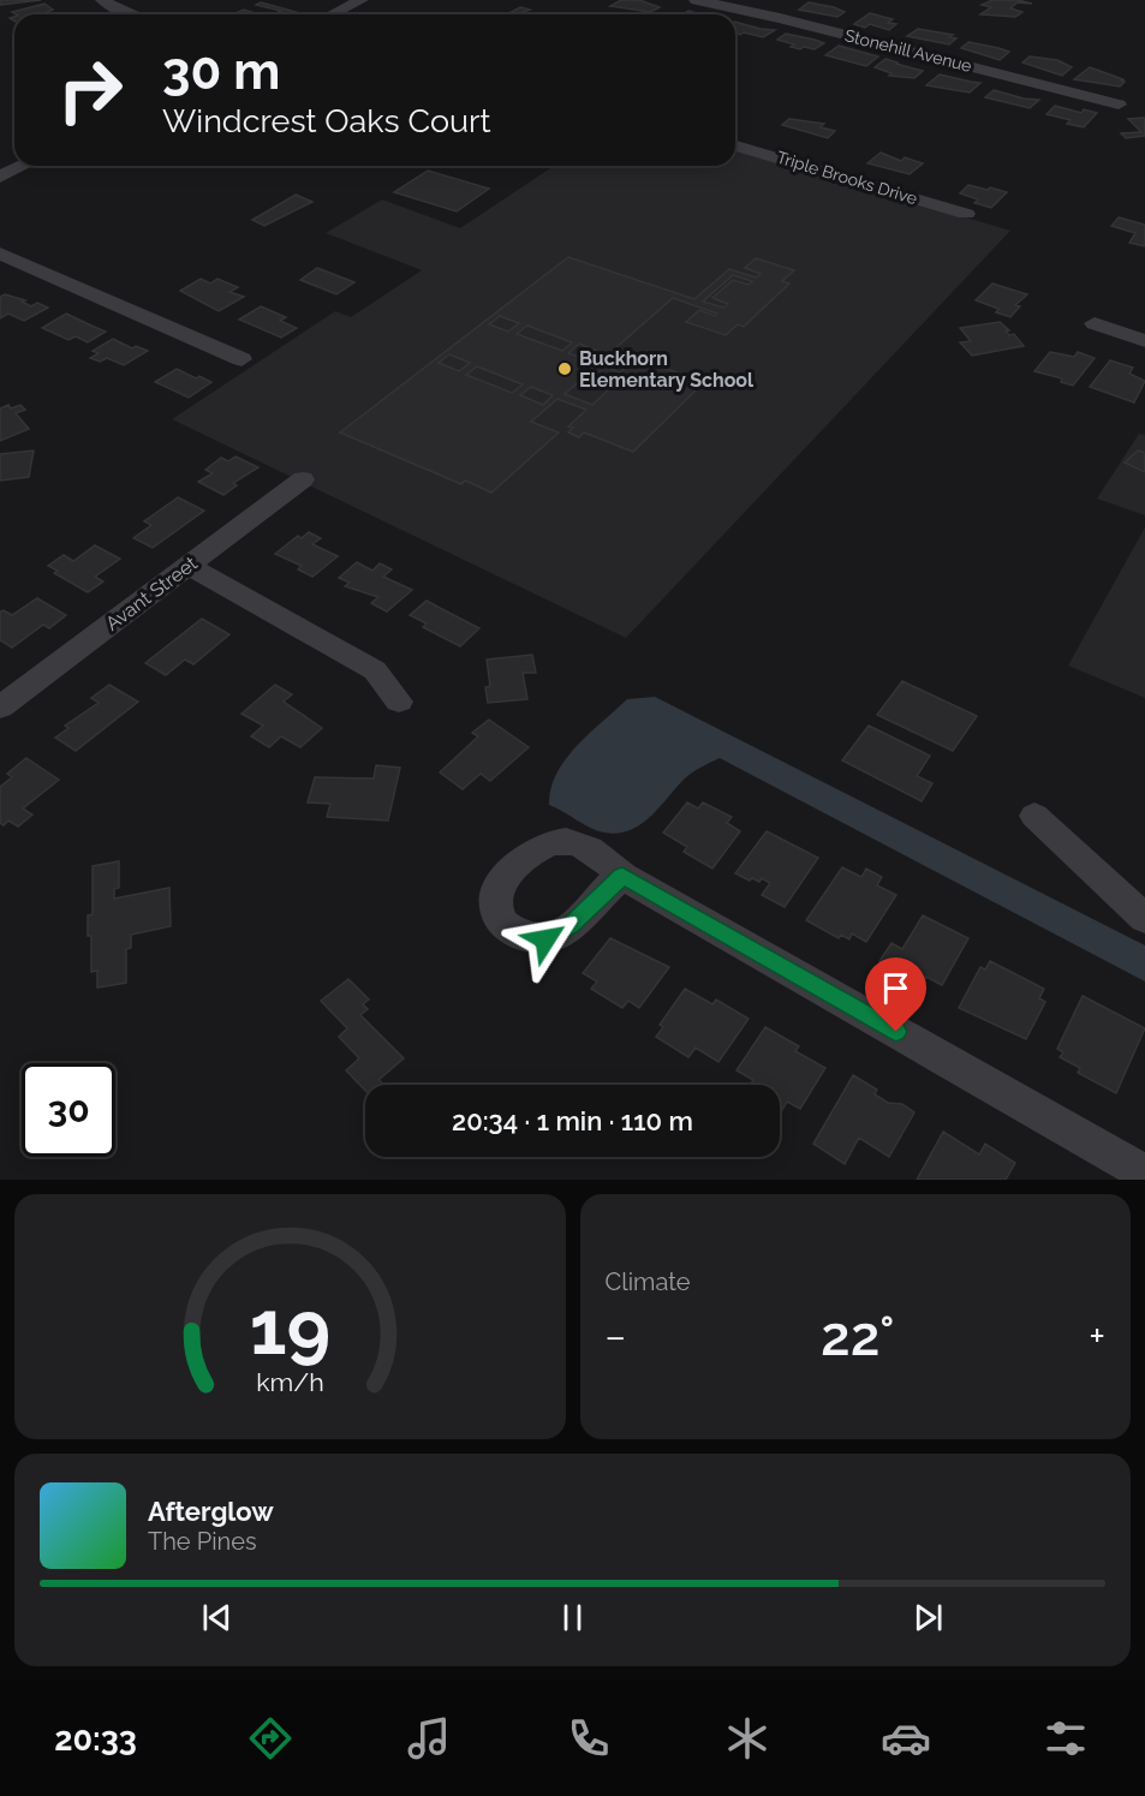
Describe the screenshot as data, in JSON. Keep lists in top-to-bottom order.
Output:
{
  "streets": {
    "street": ["Stonehill Avenue", "Triple Brooks Drive", "Avant Street"]
  },
  "places": ["Buckhorn Elementary School"],
  "page": {
    "turn": ["30 m", "Windcrest Oaks Court"],
    "limit": "30",
    "trip": "20:34 · 1 min · 110 m",
    "tile": "Climate",
    "heat": ["−", "22°", "+"],
    "song": ["Afterglow", "The Pines"],
    "tabs": "20:33",
    "gauge": ["19", "km/h"]
  }
}
